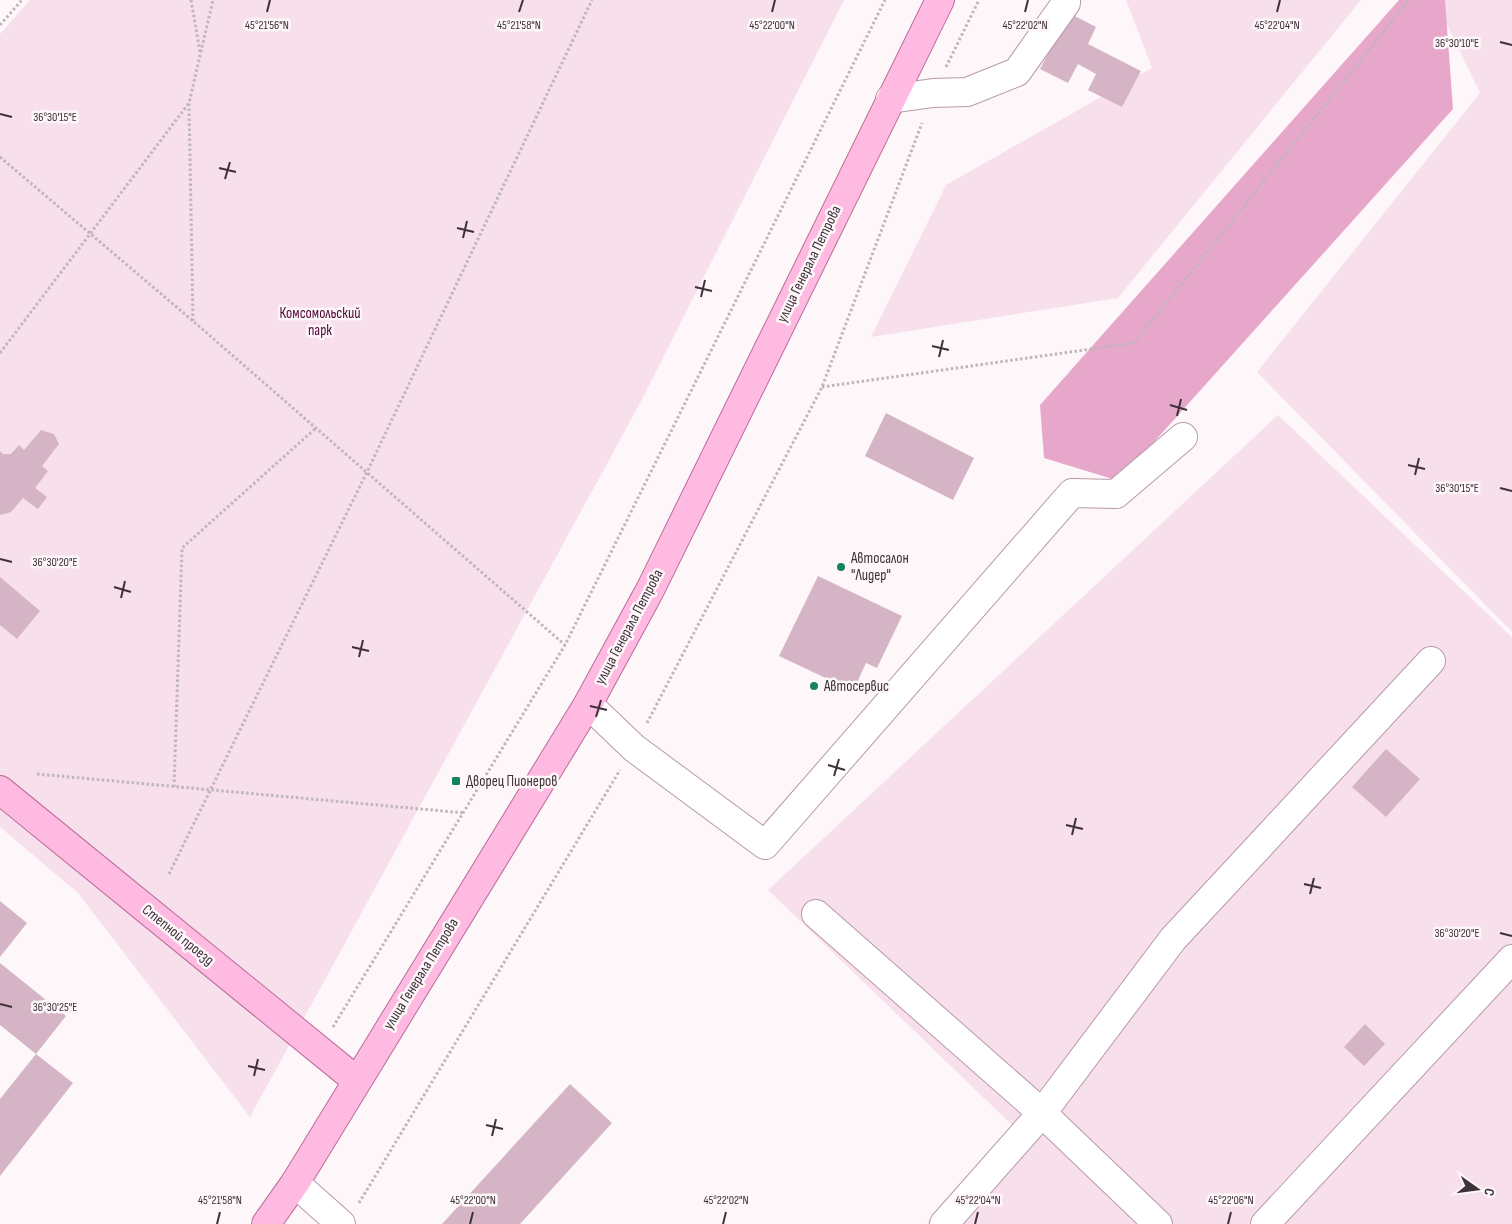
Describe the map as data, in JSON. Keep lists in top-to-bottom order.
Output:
{
  "streets": {
    "main road": ["улица Генерала Петрова", "Степной проезд"]
  },
  "crossings": [
    ["улица Генерала Петрова", "Степной проезд"]
  ],
  "parks": ["Комсомольский парк"],
  "places": {
    "other": ["Автосалон \"Лидер\"", "Автосервис"],
    "transit": ["Дворец Пионеров"]
  },
  "north": "right",
  "coordinates": [
    "45°21'56\"N",
    "45°21'58\"N",
    "45°22'00\"N",
    "45°22'02\"N",
    "45°22'04\"N",
    "36°30'10\"E",
    "36°30'15\"E",
    "36°30'20\"E",
    "36°30'25\"E",
    "45°22'06\"N"
  ]
}
